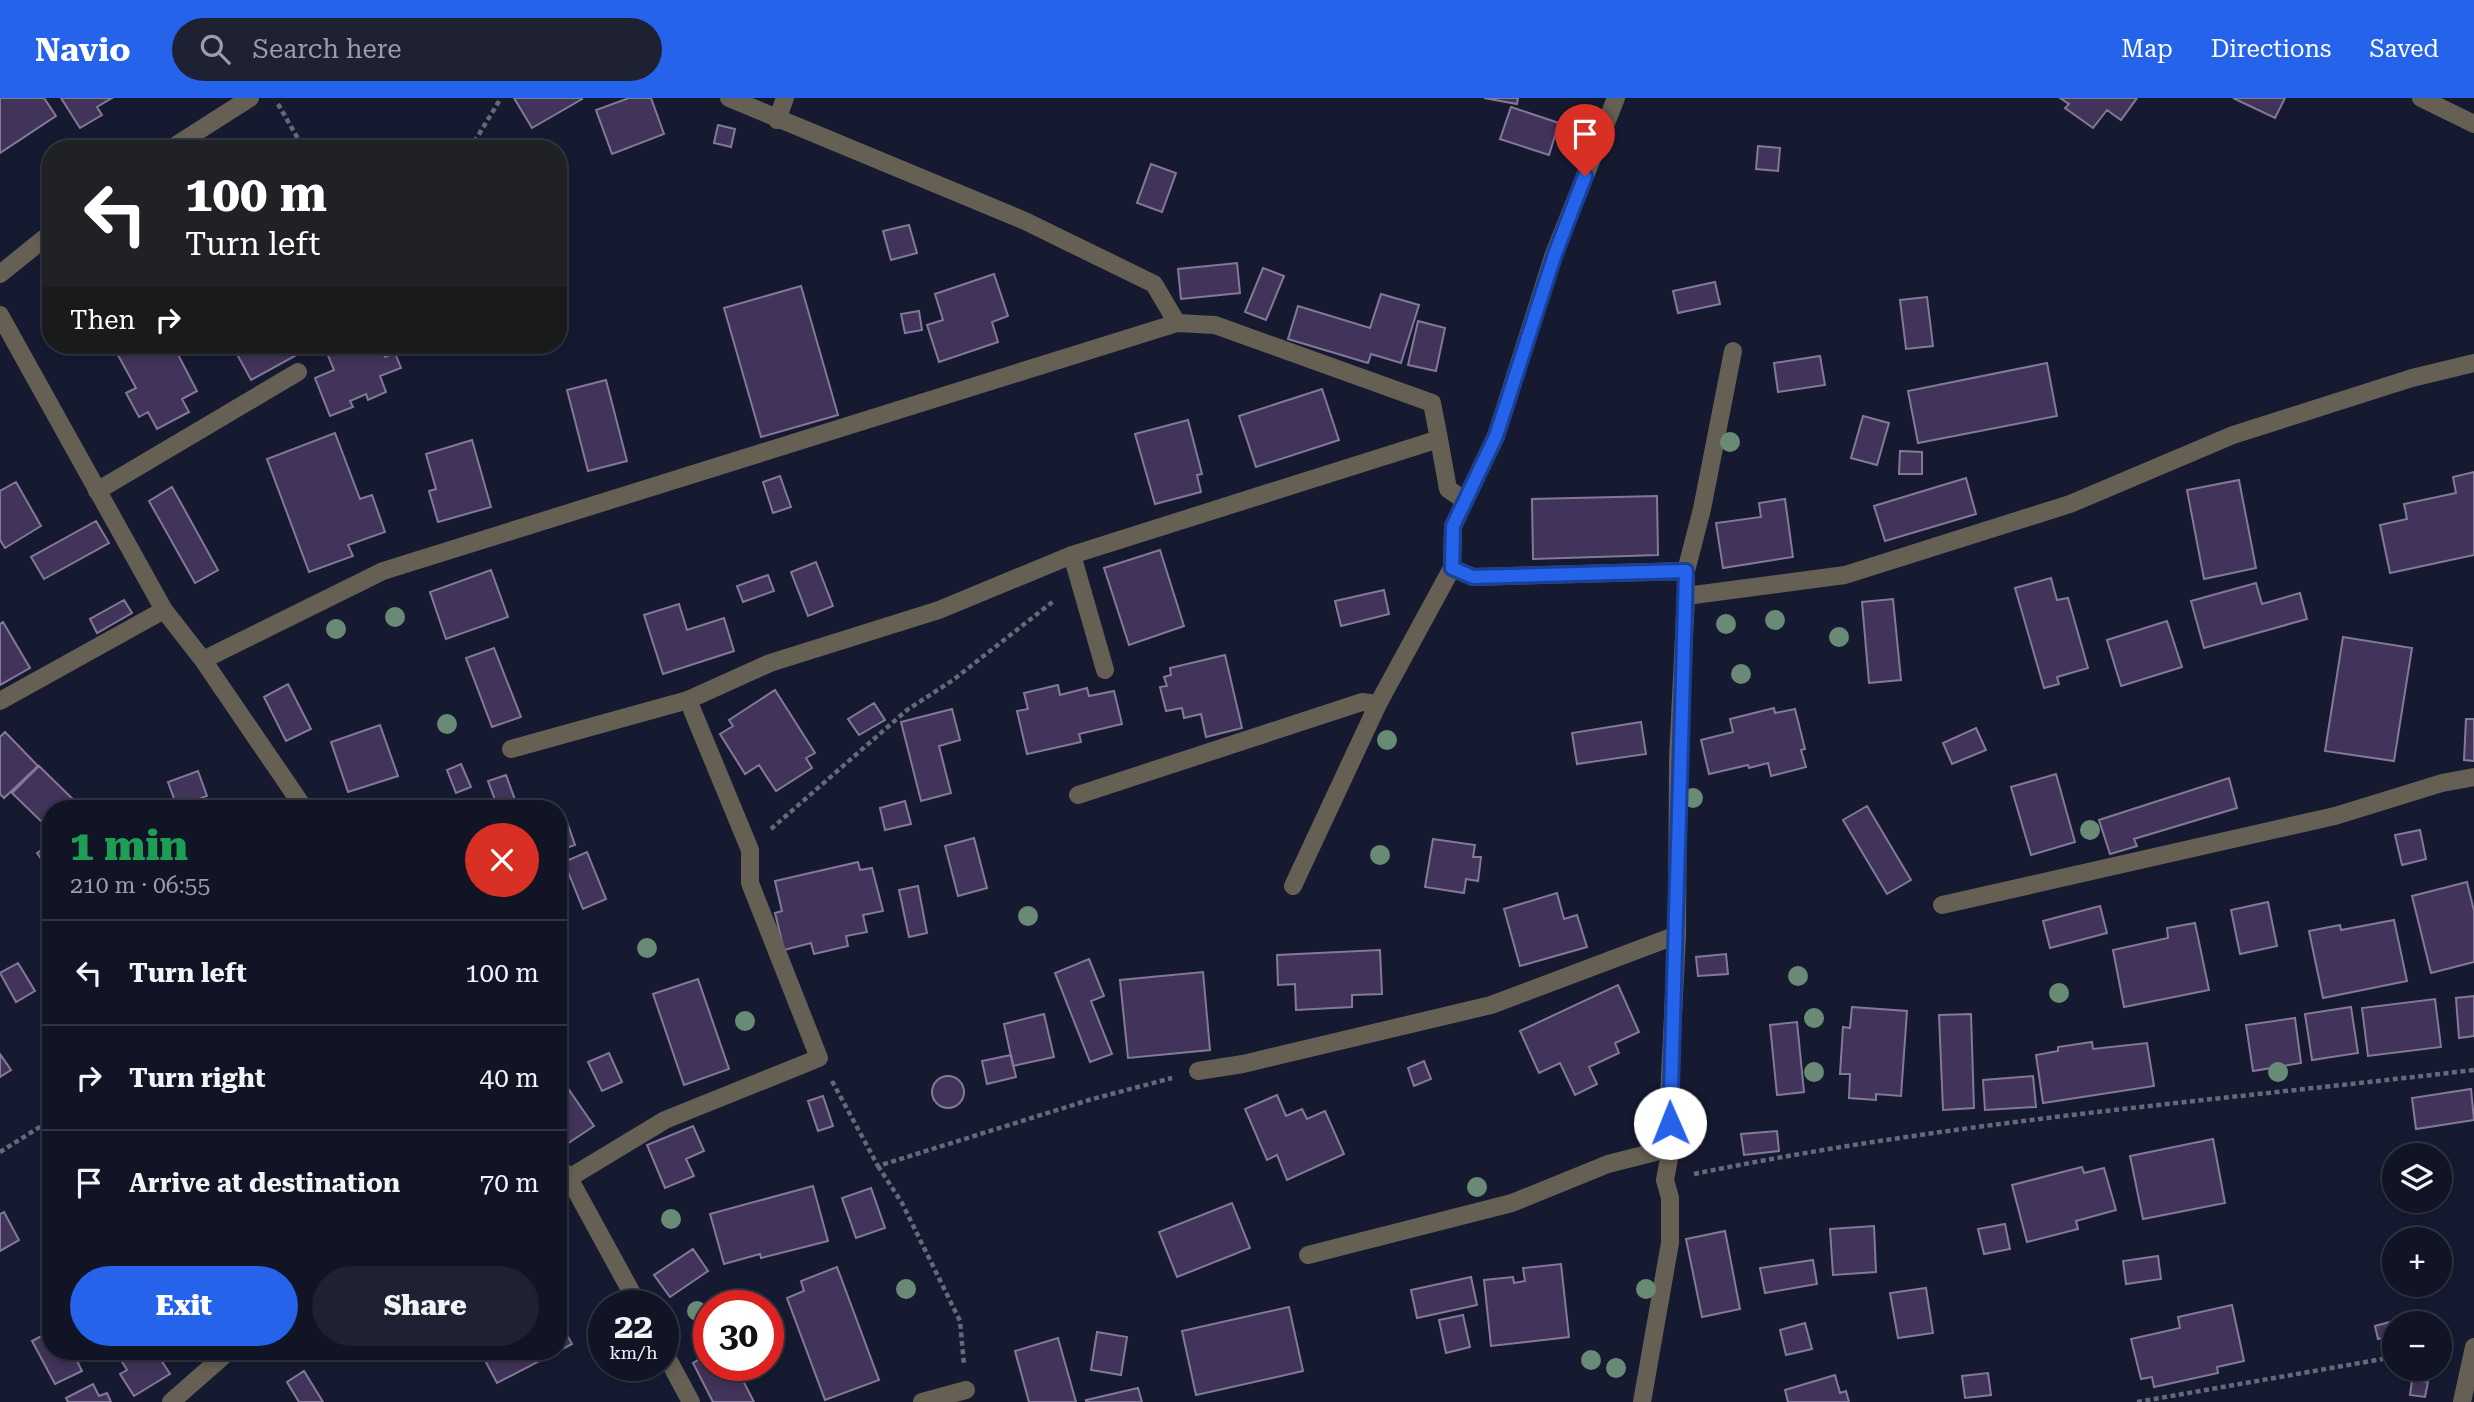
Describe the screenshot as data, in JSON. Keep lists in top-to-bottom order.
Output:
{
  "page": {
    "header": "Navio",
    "search": "Search here",
    "nav": ["Map", "Directions", "Saved"],
    "turn": ["100 m", "Turn left"],
    "then": "Then",
    "heading": ["1 min", "210 m · 06:55"],
    "list": [
      {
        "name": "Turn left",
        "value": "100 m"
      },
      {
        "name": "Turn right",
        "value": "40 m"
      },
      {
        "name": "Arrive at destination",
        "value": "70 m"
      }
    ],
    "map_buttons": ["+", "−"],
    "buttons": ["Exit", "Share"],
    "speed": "22 km/h",
    "limit": "30"
  }
}
